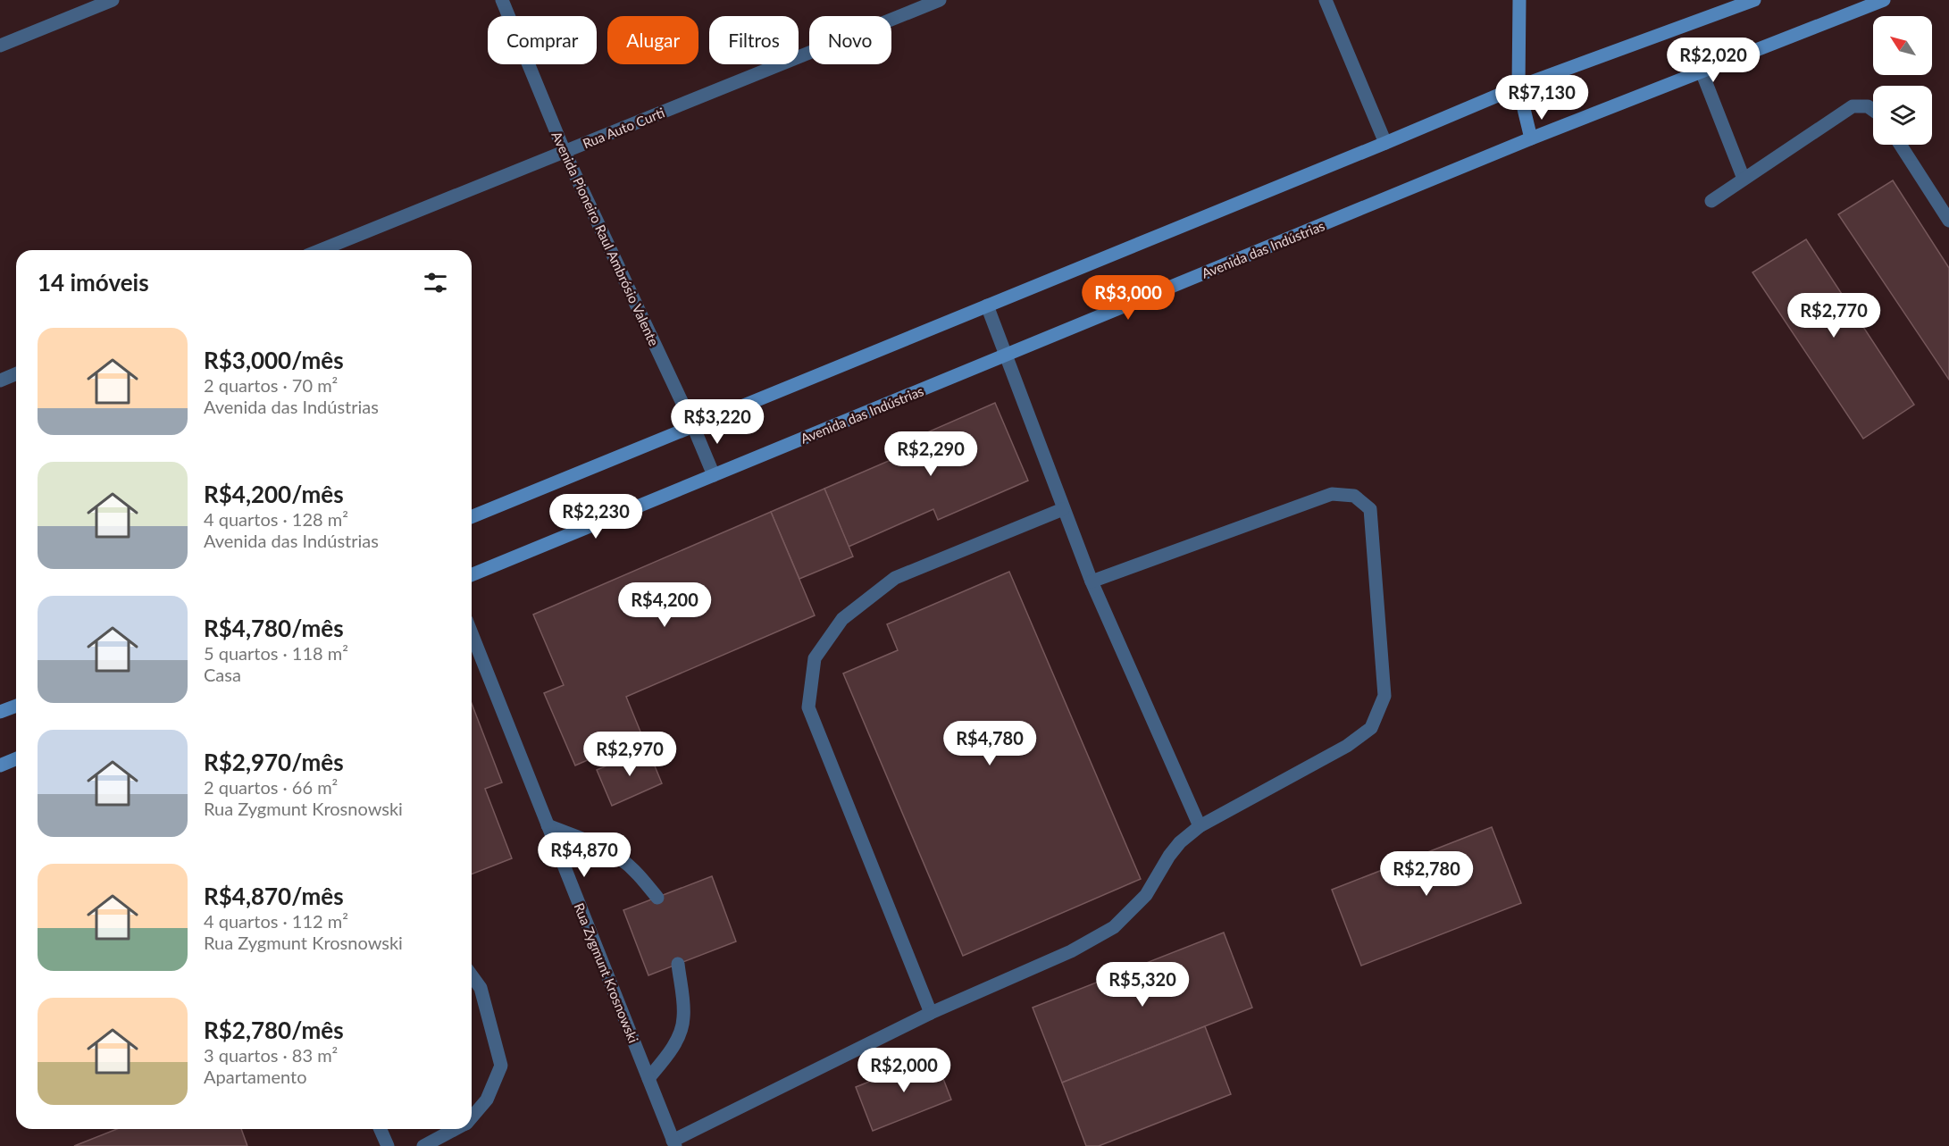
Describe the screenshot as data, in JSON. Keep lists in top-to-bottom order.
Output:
{
  "streets": {
    "main road": ["Avenida das Indústrias"],
    "street": ["Rua Auto Curti", "Avenida Pioneiro Raul Ambrósio Valente", "Rua Zygmunt Krosnowski"]
  },
  "crossings": [
    ["Rua Auto Curti", "Avenida Pioneiro Raul Ambrósio Valente"],
    ["Avenida Pioneiro Raul Ambrósio Valente", "Avenida das Indústrias"]
  ],
  "north": "top left",
  "page": {
    "chip": [
      "Comprar",
      "Alugar",
      "Filtros",
      "Novo"
    ],
    "price": [
      "R$2,020",
      "R$7,130",
      "R$3,000",
      "R$2,770",
      "R$3,220",
      "R$2,290",
      "R$2,230",
      "R$4,200",
      "R$4,780",
      "R$2,970",
      "R$4,870",
      "R$2,780",
      "R$5,320",
      "R$2,000"
    ],
    "heading": "14 imóveis",
    "list": [
      {
        "name": "R$3,000/mês",
        "note": "2 quartos · 70 m² · Avenida das Indústrias"
      },
      {
        "name": "R$4,200/mês",
        "note": "4 quartos · 128 m² · Avenida das Indústrias"
      },
      {
        "name": "R$4,780/mês",
        "note": "5 quartos · 118 m² · Casa"
      },
      {
        "name": "R$2,970/mês",
        "note": "2 quartos · 66 m² · Rua Zygmunt Krosnowski"
      },
      {
        "name": "R$4,870/mês",
        "note": "4 quartos · 112 m² · Rua Zygmunt Krosnowski"
      },
      {
        "name": "R$2,780/mês",
        "note": "3 quartos · 83 m² · Apartamento"
      }
    ]
  }
}
